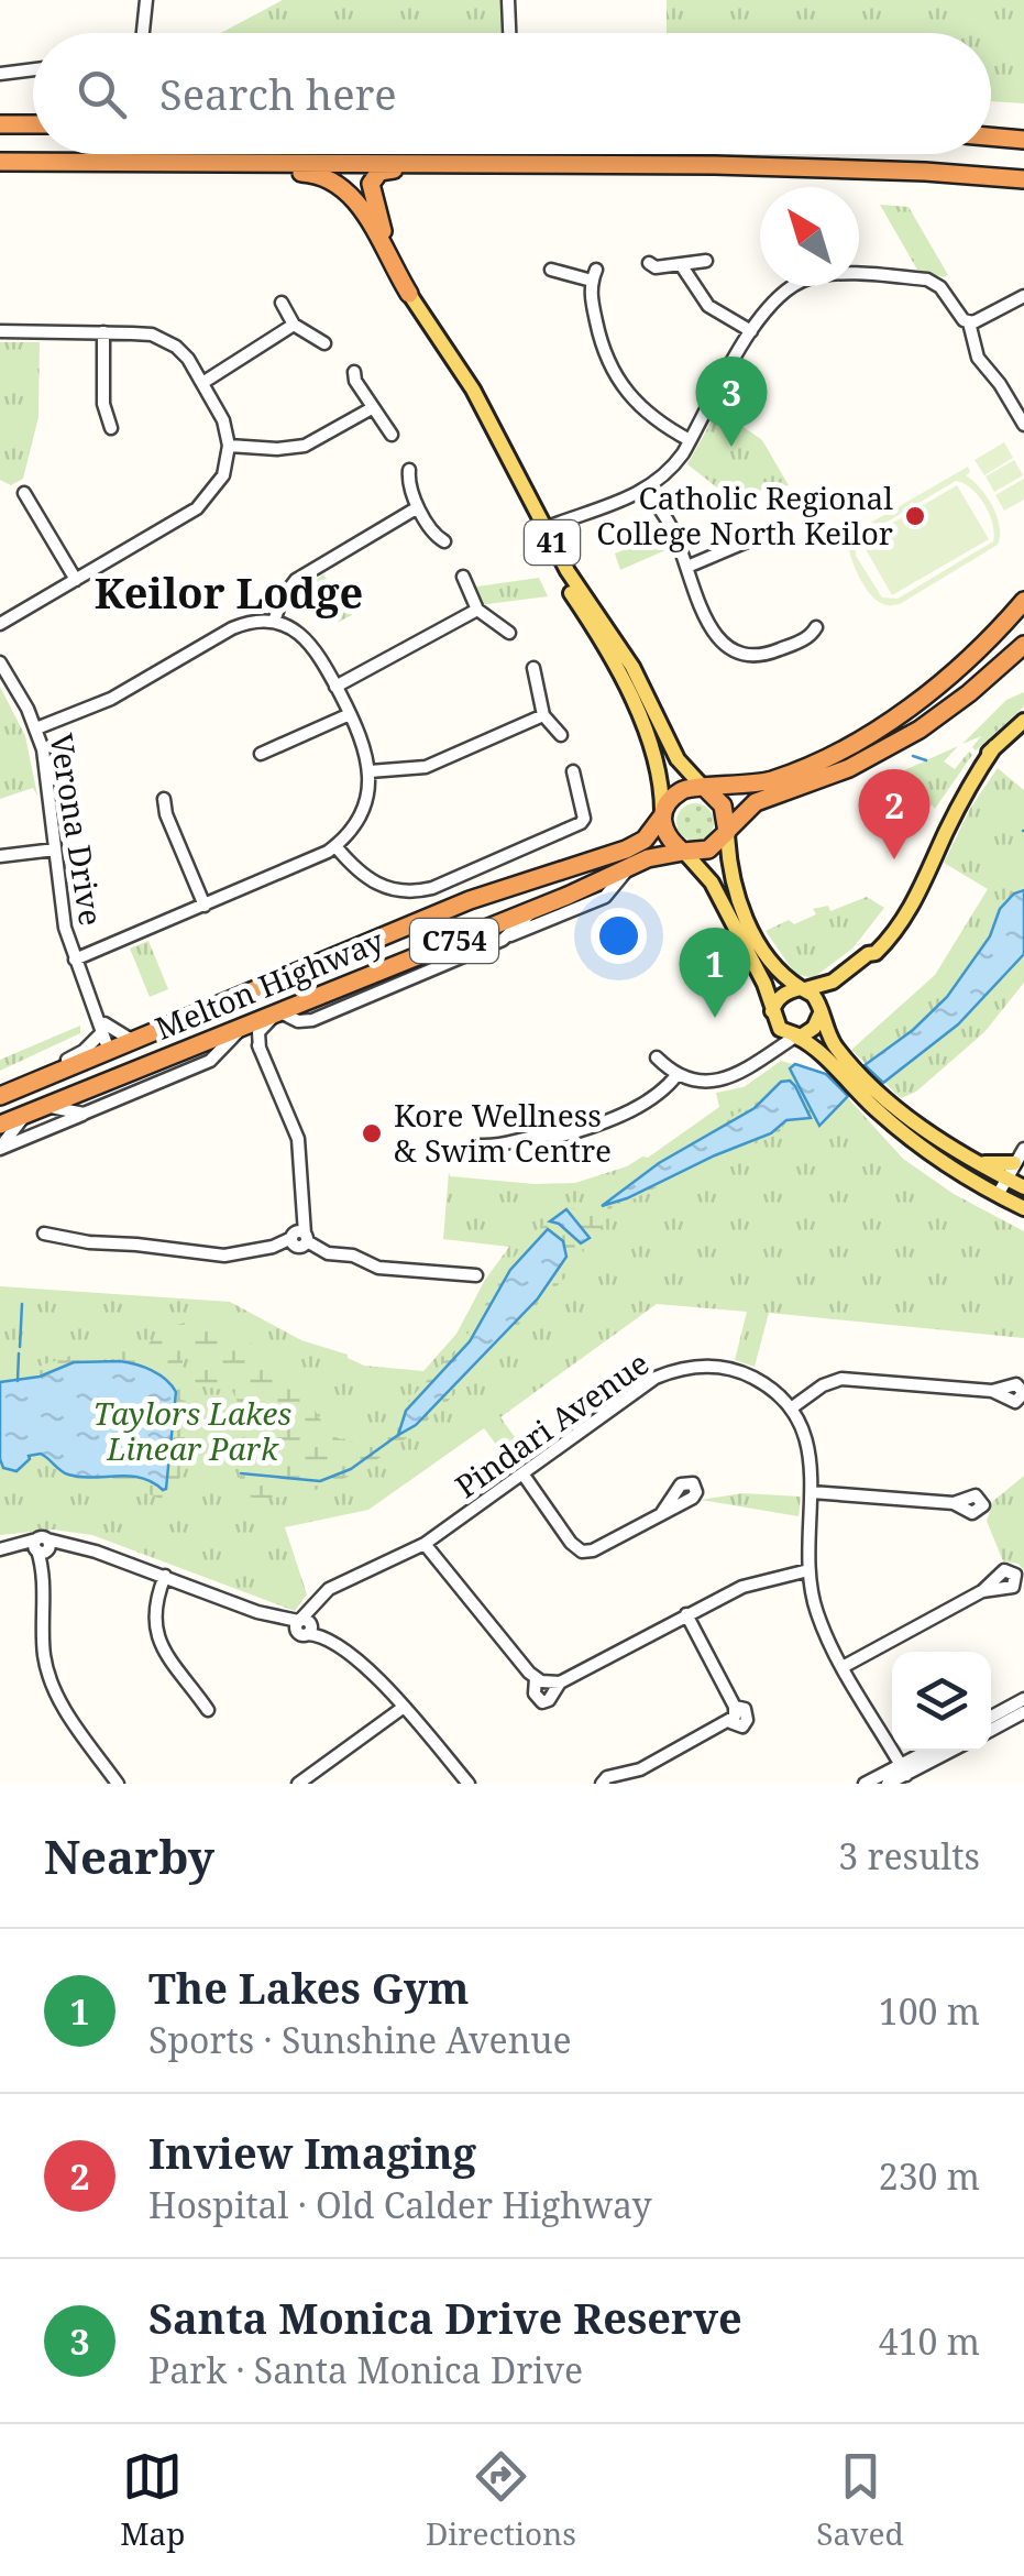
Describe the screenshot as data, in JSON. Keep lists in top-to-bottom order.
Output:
{
  "streets": {
    "highway": ["41", "C754", "Melton Highway"],
    "street": ["Verona Drive", "Pindari Avenue"]
  },
  "crossings": [
    ["41", "Melton Highway"],
    ["Verona Drive", "Melton Highway"]
  ],
  "districts": ["Keilor Lodge"],
  "parks": ["Taylors Lakes Linear Park"],
  "places": ["Catholic Regional College North Keilor", "Kore Wellness & Swim Centre"],
  "north": "top left",
  "page": {
    "search": "Search here",
    "pins": ["3", "2", "1"],
    "heading": ["Nearby", "3 results"],
    "list": [
      {
        "mark": "1",
        "name": "The Lakes Gym",
        "note": "Sports · Sunshine Avenue",
        "value": "100 m"
      },
      {
        "mark": "2",
        "name": "Inview Imaging",
        "note": "Hospital · Old Calder Highway",
        "value": "230 m"
      },
      {
        "mark": "3",
        "name": "Santa Monica Drive Reserve",
        "note": "Park · Santa Monica Drive",
        "value": "410 m"
      }
    ],
    "nav": ["Map", "Directions", "Saved"]
  }
}
